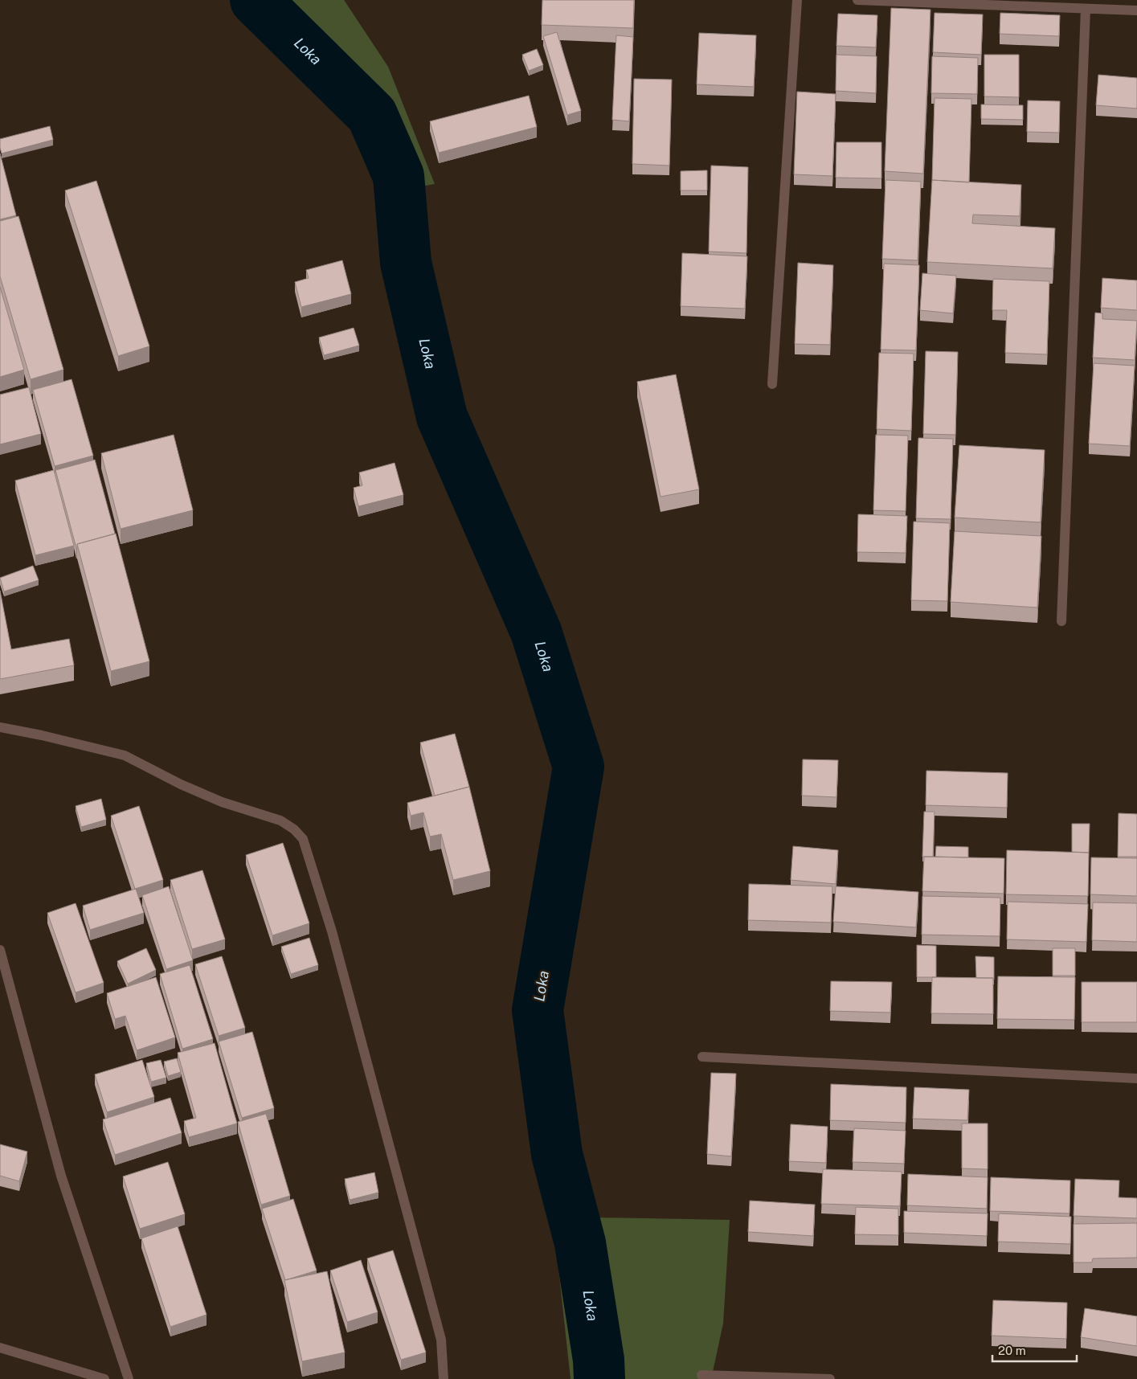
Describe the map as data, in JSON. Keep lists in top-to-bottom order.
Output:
{
  "water": ["Loka"],
  "scale_bar": "20 m"
}
